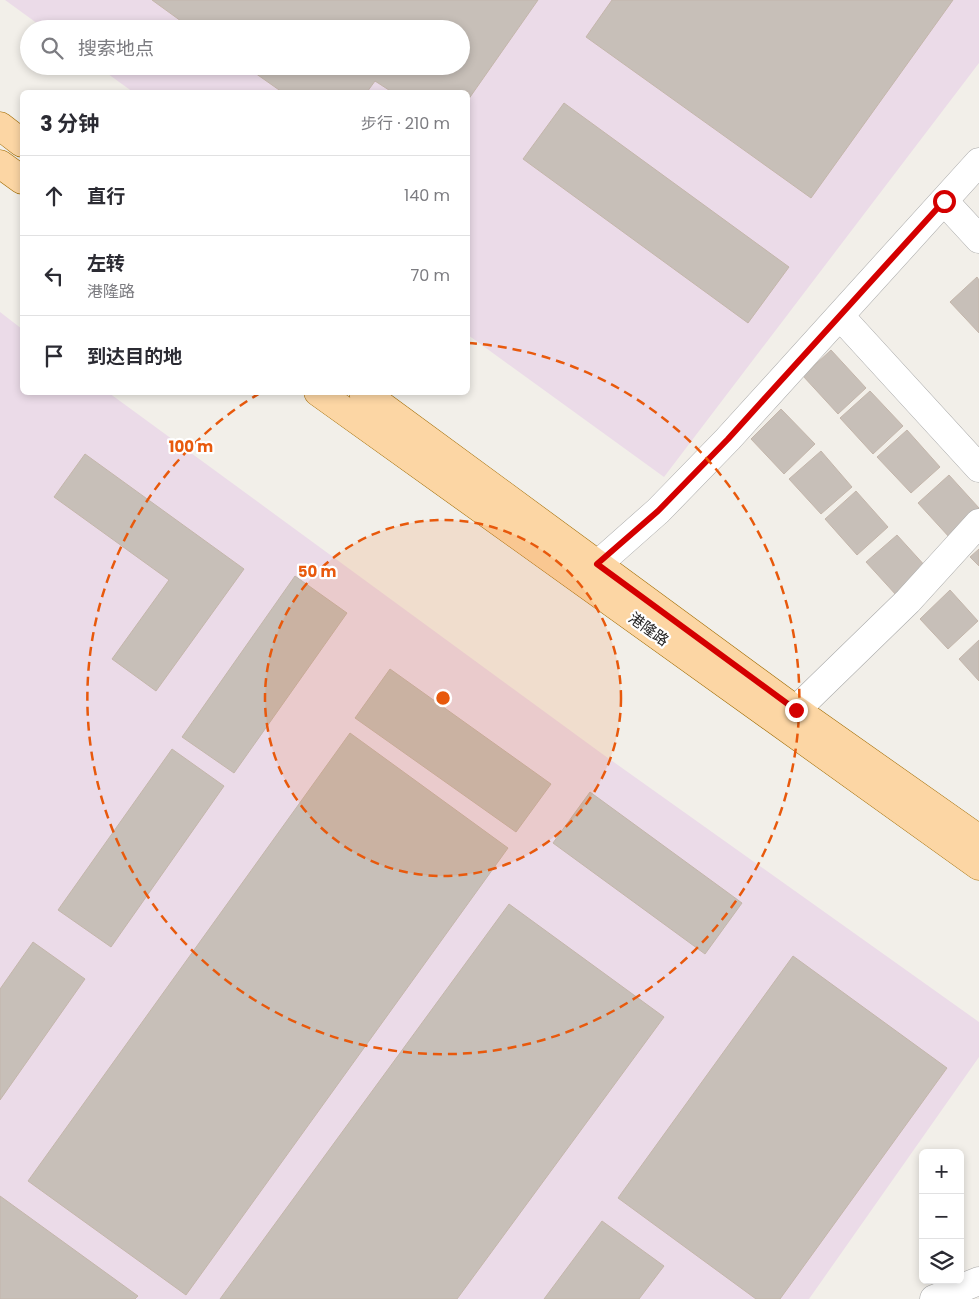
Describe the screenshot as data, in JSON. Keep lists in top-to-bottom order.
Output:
{
  "streets": {
    "main road": ["港隆路"]
  },
  "page": {
    "search": "搜索地点",
    "heading": ["3 分钟", "步行 · 210 m"],
    "list": [
      ["直行", "140 m"],
      ["左转", "港隆路", "70 m"],
      "到达目的地"
    ],
    "map_buttons": ["+", "−"]
  },
  "rings": ["100 m", "50 m"]
}
